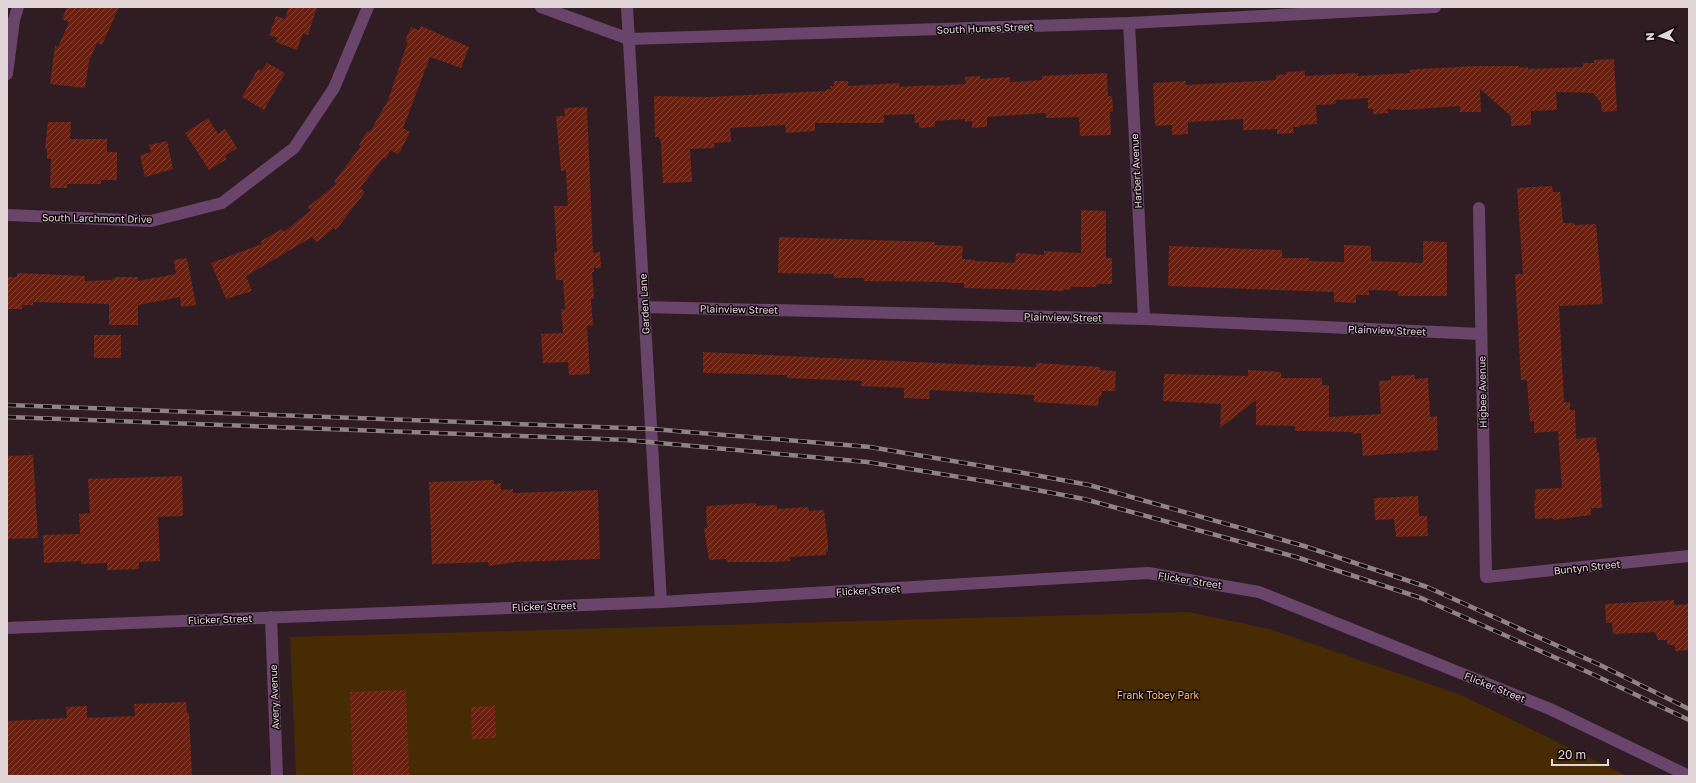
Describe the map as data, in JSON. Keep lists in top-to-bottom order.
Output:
{
  "streets": {
    "street": [
      "South Humes Street",
      "Harbert Avenue",
      "South Larchmont Drive",
      "Garden Lane",
      "Plainview Street",
      "Higbee Avenue",
      "Buntyn Street",
      "Flicker Street",
      "Avery Avenue"
    ]
  },
  "crossings": [
    ["South Humes Street", "Harbert Avenue"],
    ["South Humes Street", "Garden Lane"],
    ["Harbert Avenue", "Plainview Street"],
    ["Garden Lane", "Plainview Street"],
    ["Garden Lane", "Flicker Street"],
    ["Plainview Street", "Higbee Avenue"],
    ["Higbee Avenue", "Buntyn Street"],
    ["Flicker Street", "Avery Avenue"]
  ],
  "parks": ["Frank Tobey Park"],
  "scale_bar": "20 m",
  "north": "left"
}
